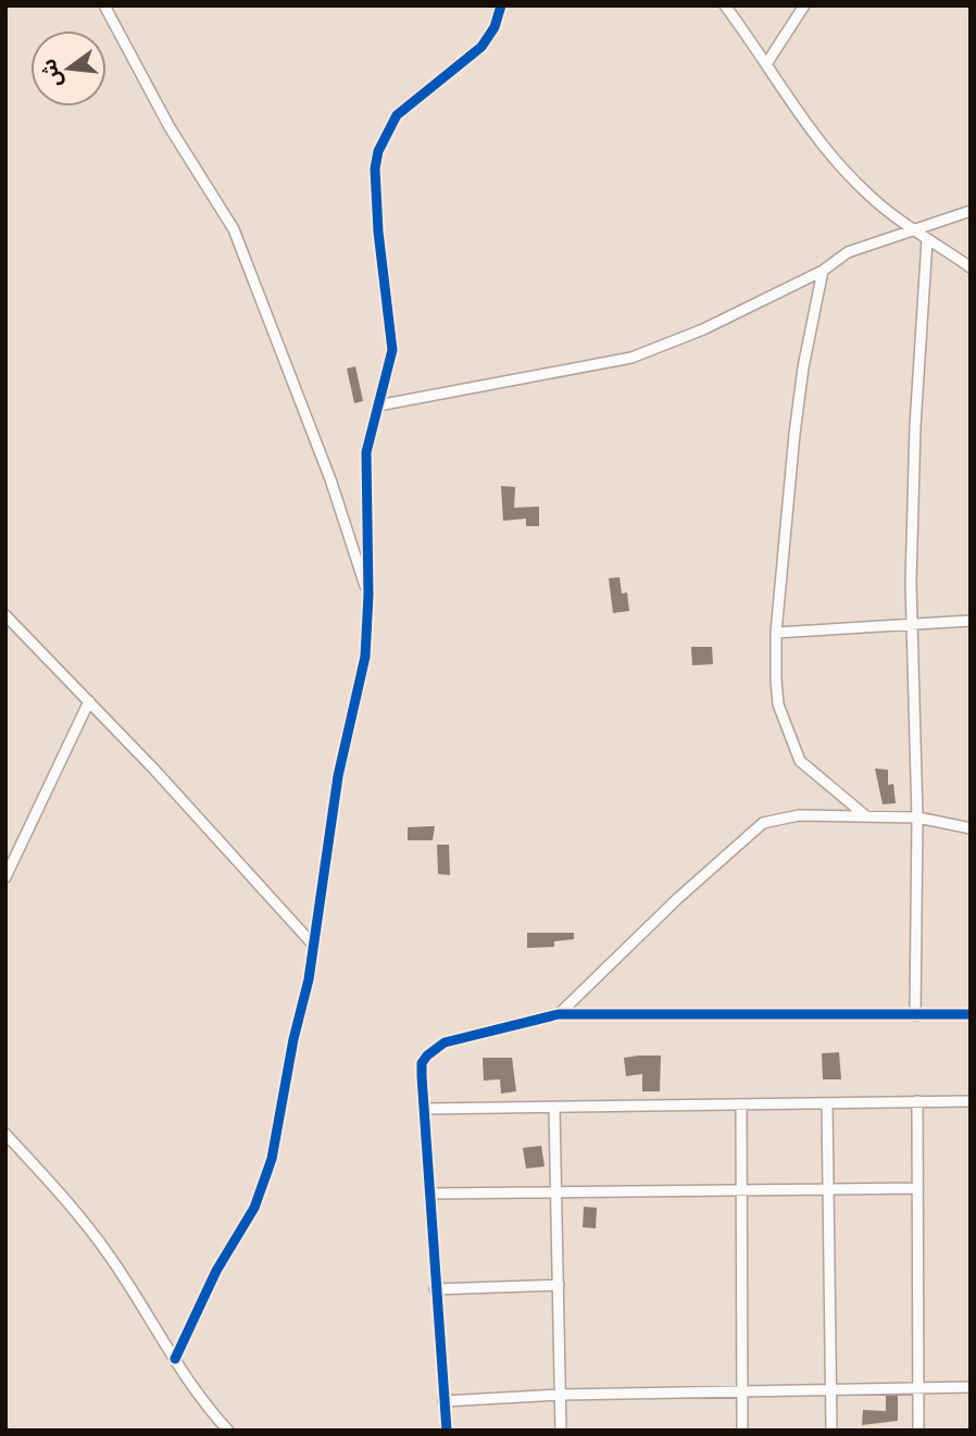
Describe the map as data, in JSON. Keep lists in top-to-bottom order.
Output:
{
  "north": "left"
}
